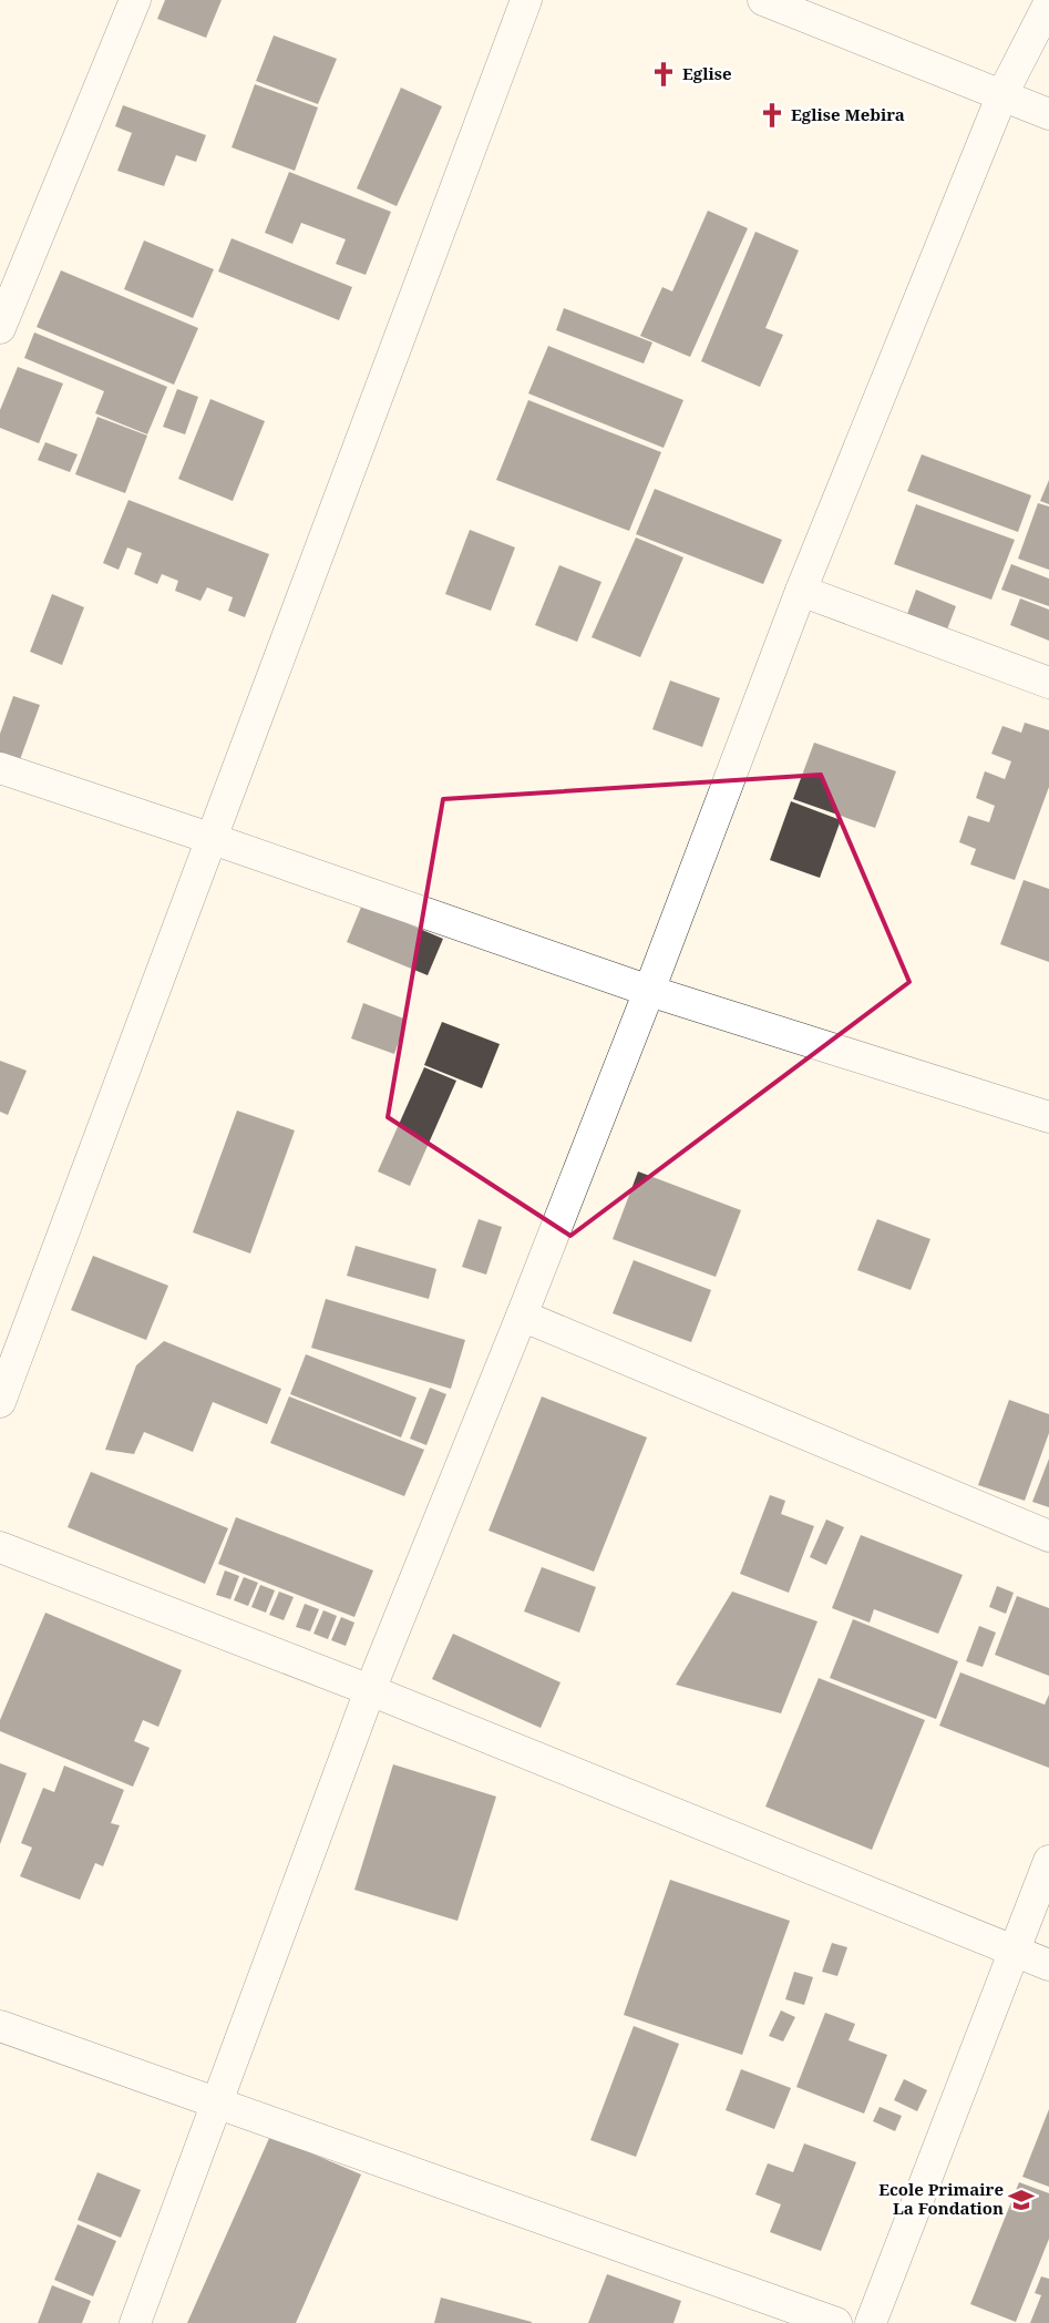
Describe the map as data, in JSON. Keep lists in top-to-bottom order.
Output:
{
  "places": {
    "church": ["Eglise", "Eglise Mebira"],
    "school or university": ["Ecole Primaire La Fondation"]
  }
}
